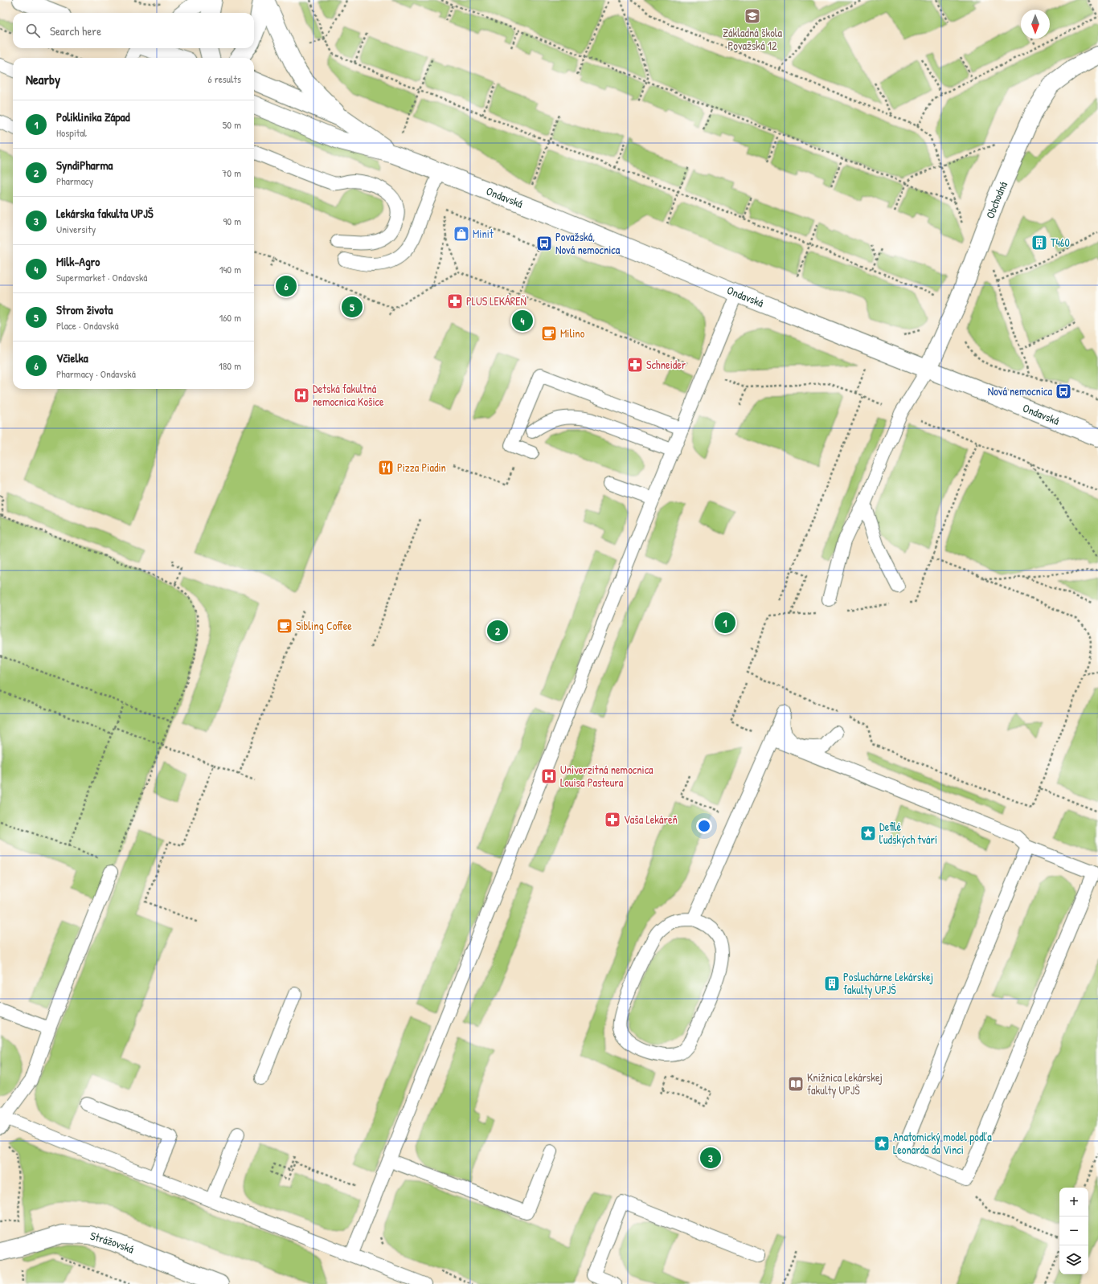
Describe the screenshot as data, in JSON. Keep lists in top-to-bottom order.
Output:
{
  "streets": {
    "street": ["Ondavská", "Obchodná", "Strážovská"]
  },
  "crossings": [
    ["Ondavská", "Obchodná"]
  ],
  "places": {
    "school or university": ["Základná škola Považská 12"],
    "shop": ["Minit"],
    "building": ["T460", "Posluchárne Lekárskej fakulty UPJŠ"],
    "bus stop": ["Považská, Nová nemocnica", "Nová nemocnica"],
    "pharmacy": ["PLUS LEKÁREŇ", "Schneider", "Vaša Lekáreň"],
    "cafe": ["Milino", "Sibling Coffee"],
    "hospital": ["Detská fakultná nemocnica Košice", "Univerzitná nemocnica Louisa Pasteura"],
    "restaurant": ["Pizza Piadin"],
    "place": ["Defilé ľudských tvárí", "Anatomický model podľa Leonarda da Vinci"],
    "library": ["Knižnica Lekárskej fakulty UPJŠ"]
  },
  "north": "bottom",
  "page": {
    "search": "Search here",
    "heading": ["Nearby", "6 results"],
    "list": [
      {
        "mark": "1",
        "name": "Poliklinika Západ",
        "note": "Hospital",
        "value": "50 m"
      },
      {
        "mark": "2",
        "name": "SyndiPharma",
        "note": "Pharmacy",
        "value": "70 m"
      },
      {
        "mark": "3",
        "name": "Lekárska fakulta UPJŠ",
        "note": "University",
        "value": "90 m"
      },
      {
        "mark": "4",
        "name": "Milk-Agro",
        "note": "Supermarket · Ondavská",
        "value": "140 m"
      },
      {
        "mark": "5",
        "name": "Strom života",
        "note": "Place · Ondavská",
        "value": "160 m"
      },
      {
        "mark": "6",
        "name": "Včielka",
        "note": "Pharmacy · Ondavská",
        "value": "180 m"
      }
    ],
    "pins": [
      "6",
      "5",
      "4",
      "1",
      "2",
      "3"
    ],
    "map_buttons": ["+", "−"]
  }
}
